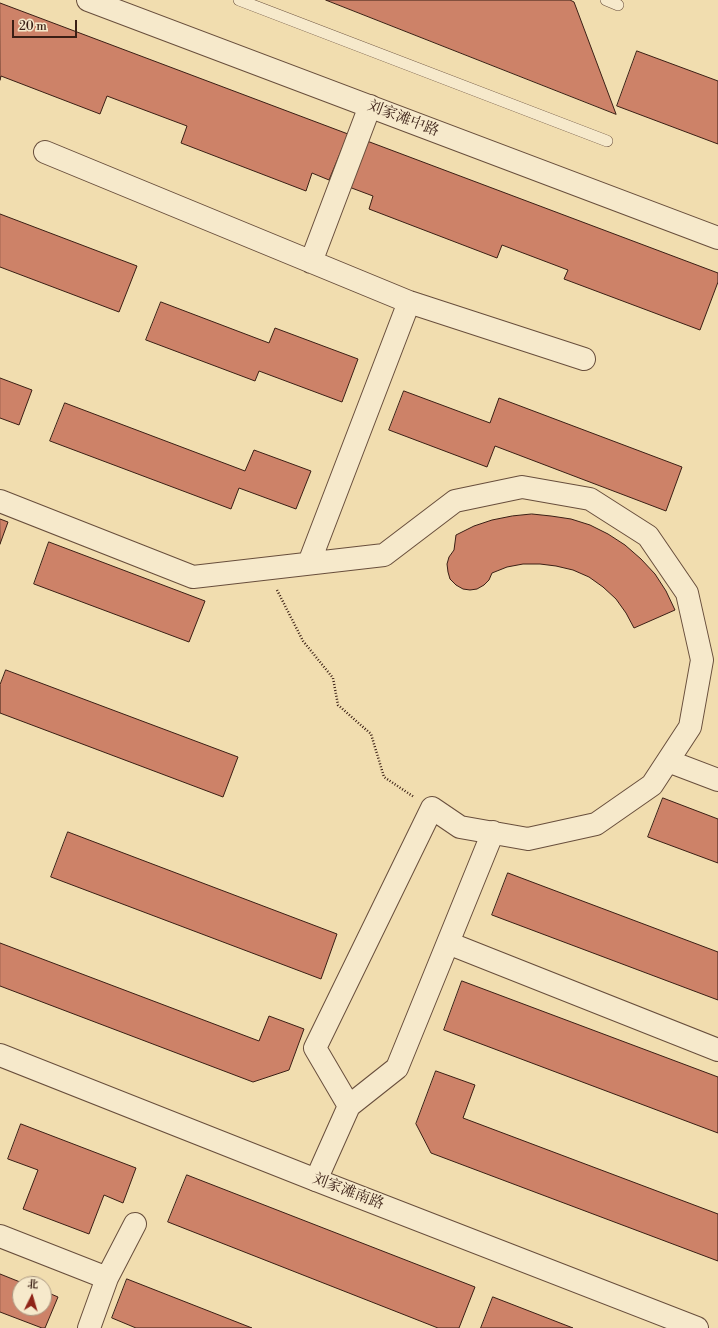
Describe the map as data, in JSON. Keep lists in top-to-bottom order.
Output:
{
  "streets": {
    "street": ["刘家滩中路", "刘家滩南路"]
  },
  "scale_bar": "20 m",
  "north": "top"
}
